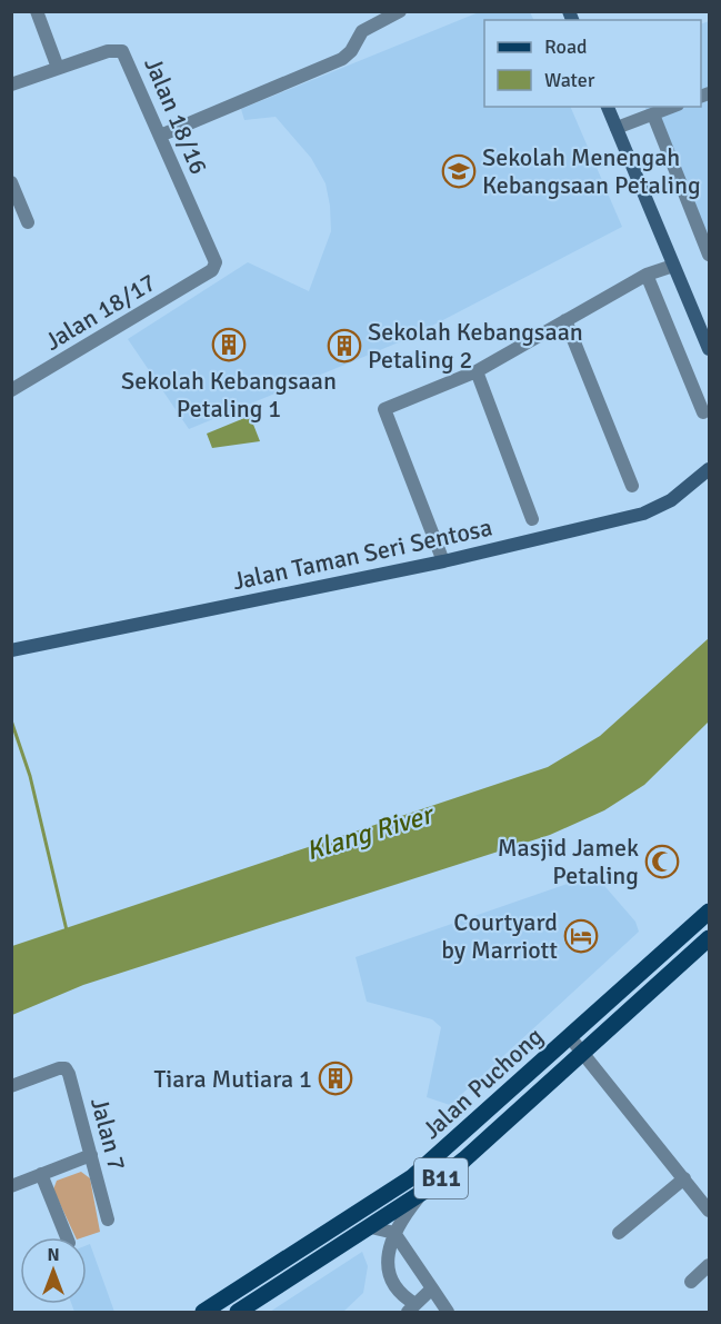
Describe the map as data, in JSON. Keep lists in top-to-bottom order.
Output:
{
  "streets": {
    "main road": ["Jalan Taman Seri Sentosa", "Jalan Puchong", "B11"],
    "street": ["Jalan 18/16", "Jalan 18/17", "Jalan 7"]
  },
  "crossings": [
    ["Jalan 18/16", "Jalan 18/17"]
  ],
  "water": ["Klang River"],
  "places": {
    "school or university": ["Sekolah Menengah Kebangsaan Petaling"],
    "building": ["Sekolah Kebangsaan Petaling 1", "Sekolah Kebangsaan Petaling 2", "Tiara Mutiara 1"],
    "mosque": ["Masjid Jamek Petaling"],
    "hotel": ["Courtyard by Marriott"]
  },
  "legend": ["Road", "Water"],
  "north": "top"
}
